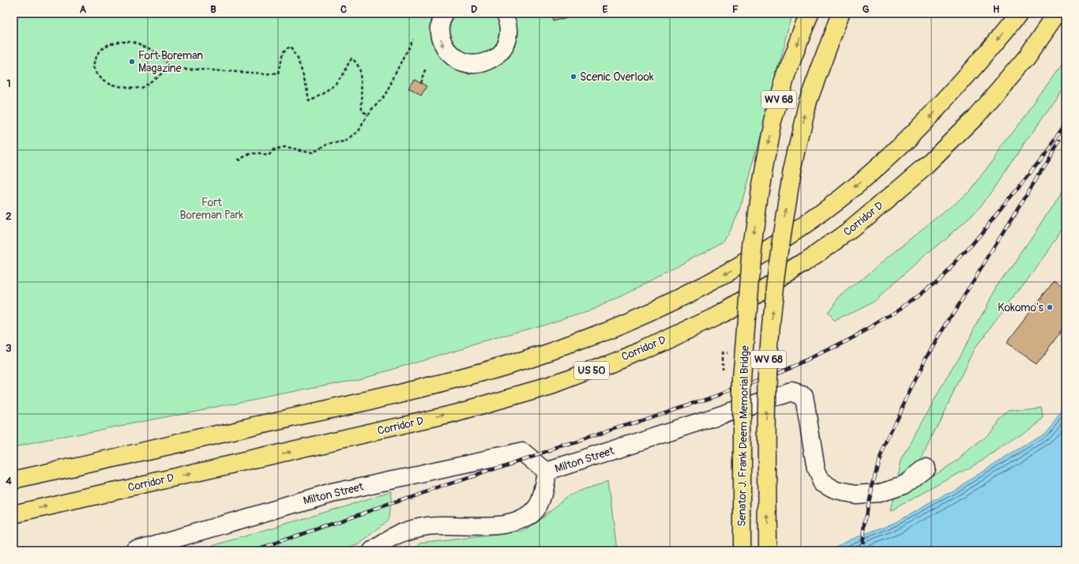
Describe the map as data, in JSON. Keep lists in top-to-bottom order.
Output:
{
  "streets": {
    "highway": [
      "WV 68",
      "Corridor D",
      "US 50",
      "Senator J. Frank Deem Memorial Bridge"
    ],
    "street": ["Milton Street"]
  },
  "parks": ["Fort Boreman Park"],
  "places": ["Fort Boreman Magazine", "Scenic Overlook", "Kokomo's"],
  "grid": {
    "columns": [
      "A",
      "B",
      "C",
      "D",
      "E",
      "F",
      "G",
      "H"
    ],
    "rows": [
      "1",
      "2",
      "3",
      "4"
    ]
  }
}
